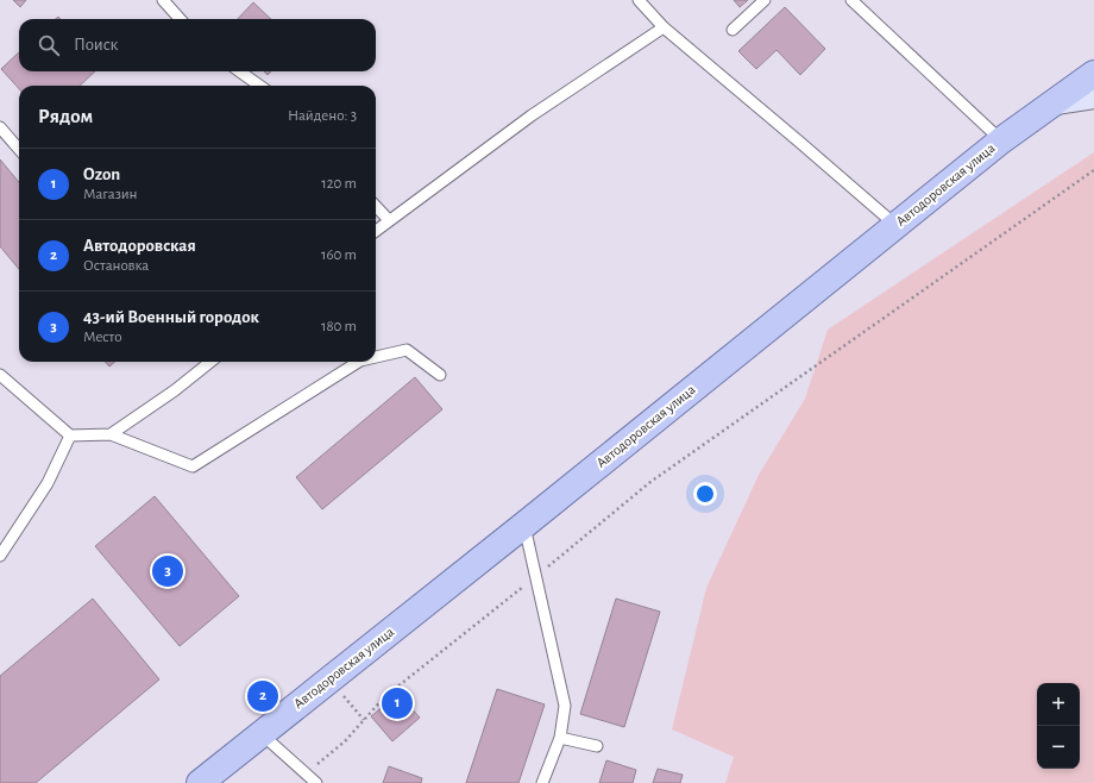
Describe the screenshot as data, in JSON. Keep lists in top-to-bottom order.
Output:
{
  "streets": {
    "main road": ["Автодоровская улица"]
  },
  "page": {
    "search": "Поиск",
    "heading": ["Рядом", "Найдено: 3"],
    "list": [
      {
        "mark": "1",
        "name": "Ozon",
        "note": "Магазин",
        "value": "120 m"
      },
      {
        "mark": "2",
        "name": "Автодоровская",
        "note": "Остановка",
        "value": "160 m"
      },
      {
        "mark": "3",
        "name": "43-ий Военный городок",
        "note": "Место",
        "value": "180 m"
      }
    ],
    "pins": ["3", "2", "1"],
    "map_buttons": ["+", "−"]
  }
}
